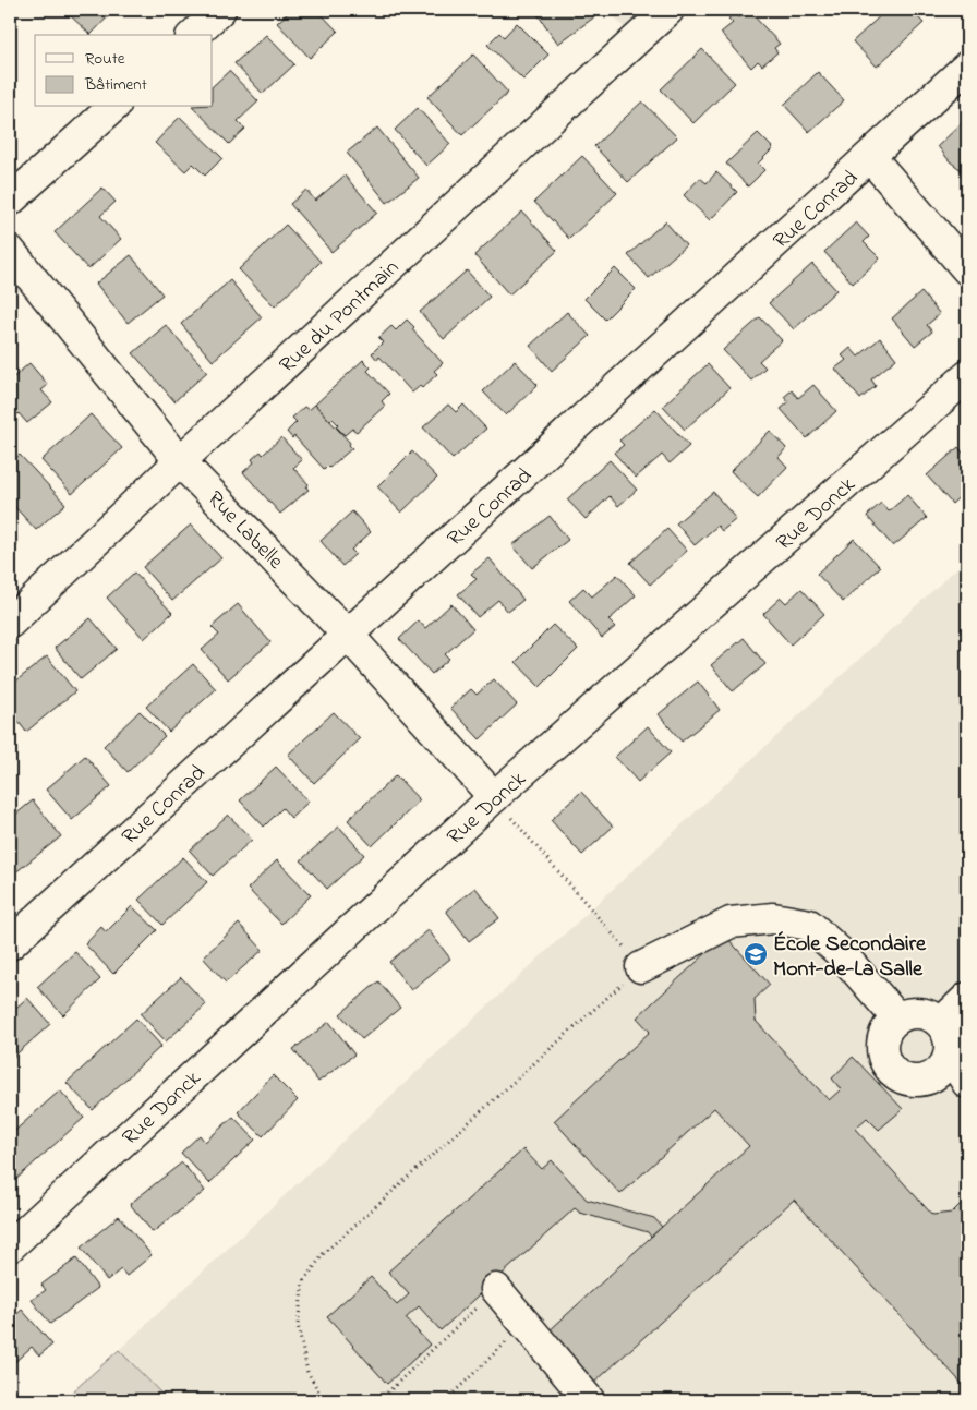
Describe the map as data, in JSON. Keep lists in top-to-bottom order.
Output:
{
  "streets": {
    "street": [
      "Rue Conrad",
      "Rue du Pontmain",
      "Rue Donck",
      "Rue Labelle"
    ]
  },
  "crossings": [
    ["Rue Conrad", "Rue Labelle"],
    ["Rue du Pontmain", "Rue Labelle"],
    ["Rue Donck", "Rue Labelle"]
  ],
  "places": {
    "school or university": ["École Secondaire Mont-de-La Salle"]
  },
  "legend": ["Route", "Bâtiment"]
}
